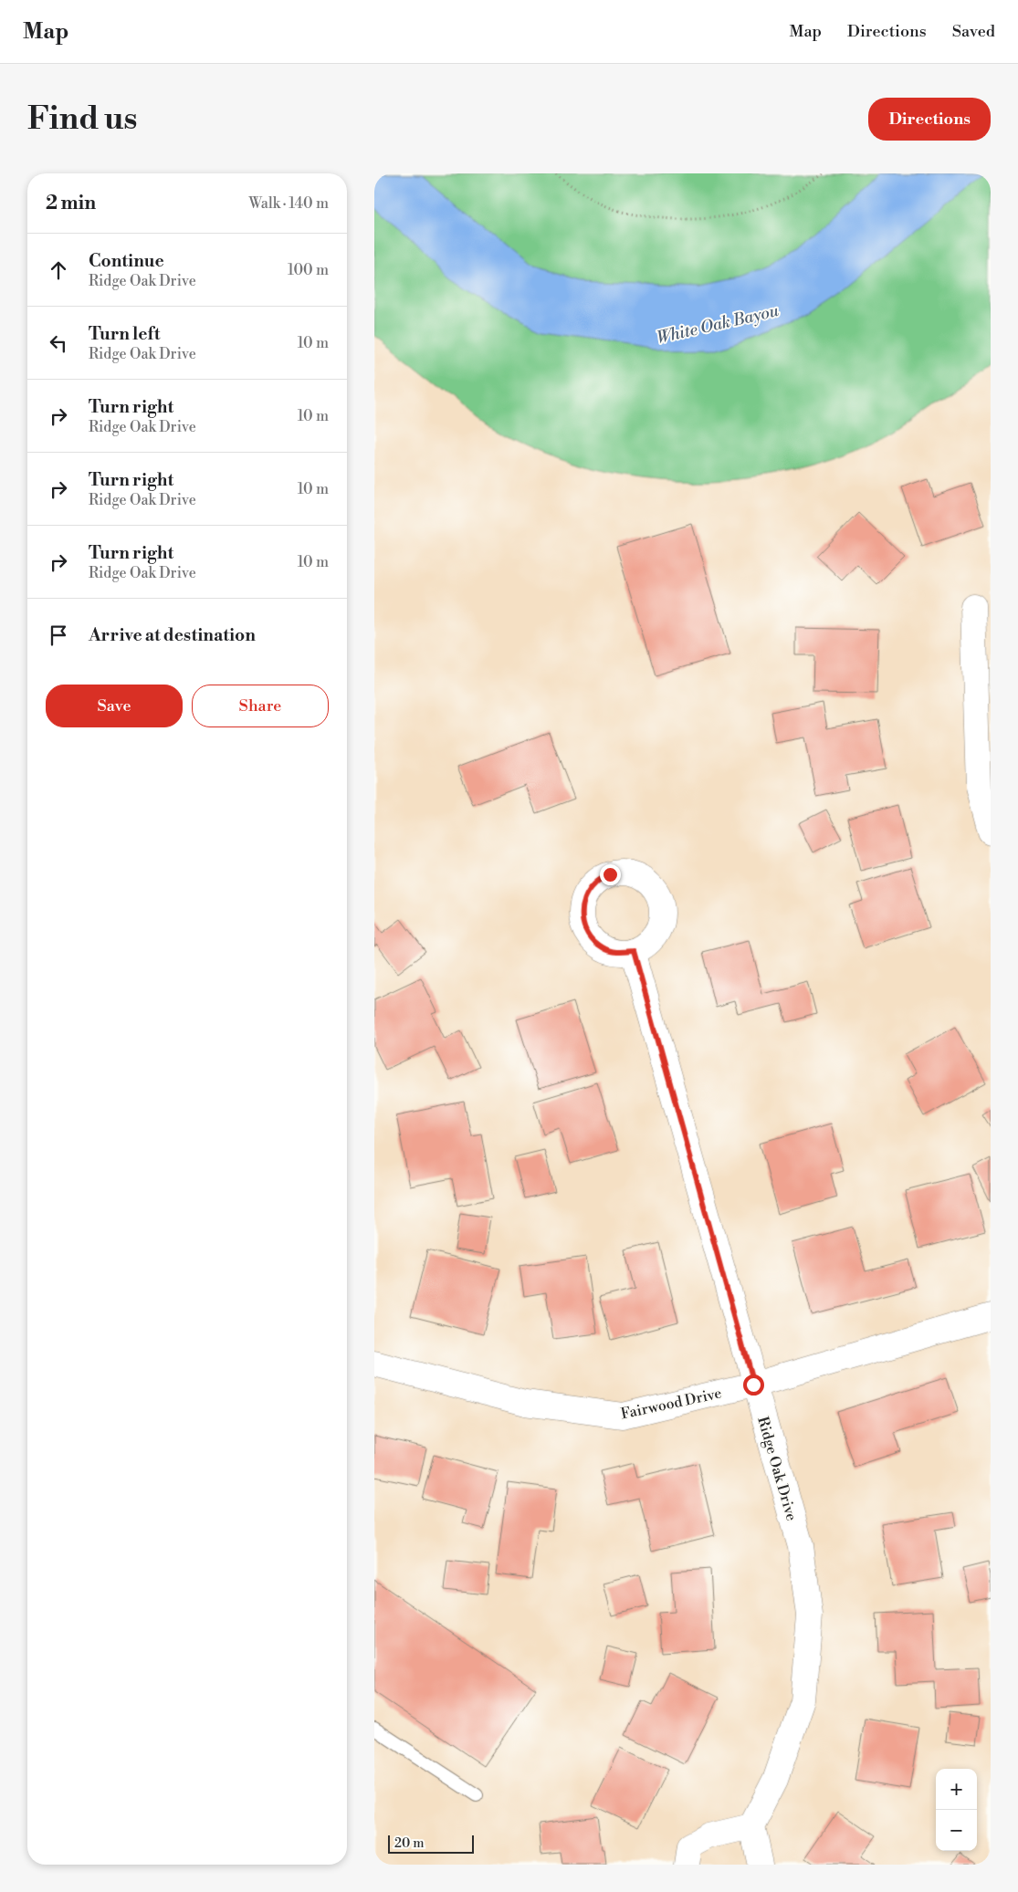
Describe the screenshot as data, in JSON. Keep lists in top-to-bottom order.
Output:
{
  "streets": {
    "street": ["Fairwood Drive", "Ridge Oak Drive"]
  },
  "crossings": [
    ["Fairwood Drive", "Ridge Oak Drive"]
  ],
  "water": ["White Oak Bayou"],
  "scale_bar": "20 m",
  "page": {
    "header": "Map",
    "nav": ["Map", "Directions", "Saved"],
    "buttons": [
      "Directions",
      ["Save", "Share"]
    ],
    "title": "Find us",
    "heading": ["2 min", "Walk · 140 m"],
    "list": [
      ["Continue", "Ridge Oak Drive", "100 m"],
      ["Turn left", "Ridge Oak Drive", "10 m"],
      ["Turn right", "Ridge Oak Drive", "10 m"],
      ["Turn right", "Ridge Oak Drive", "10 m"],
      ["Turn right", "Ridge Oak Drive", "10 m"],
      "Arrive at destination"
    ],
    "map_buttons": ["+", "−"],
    "scale": "20 m"
  }
}
